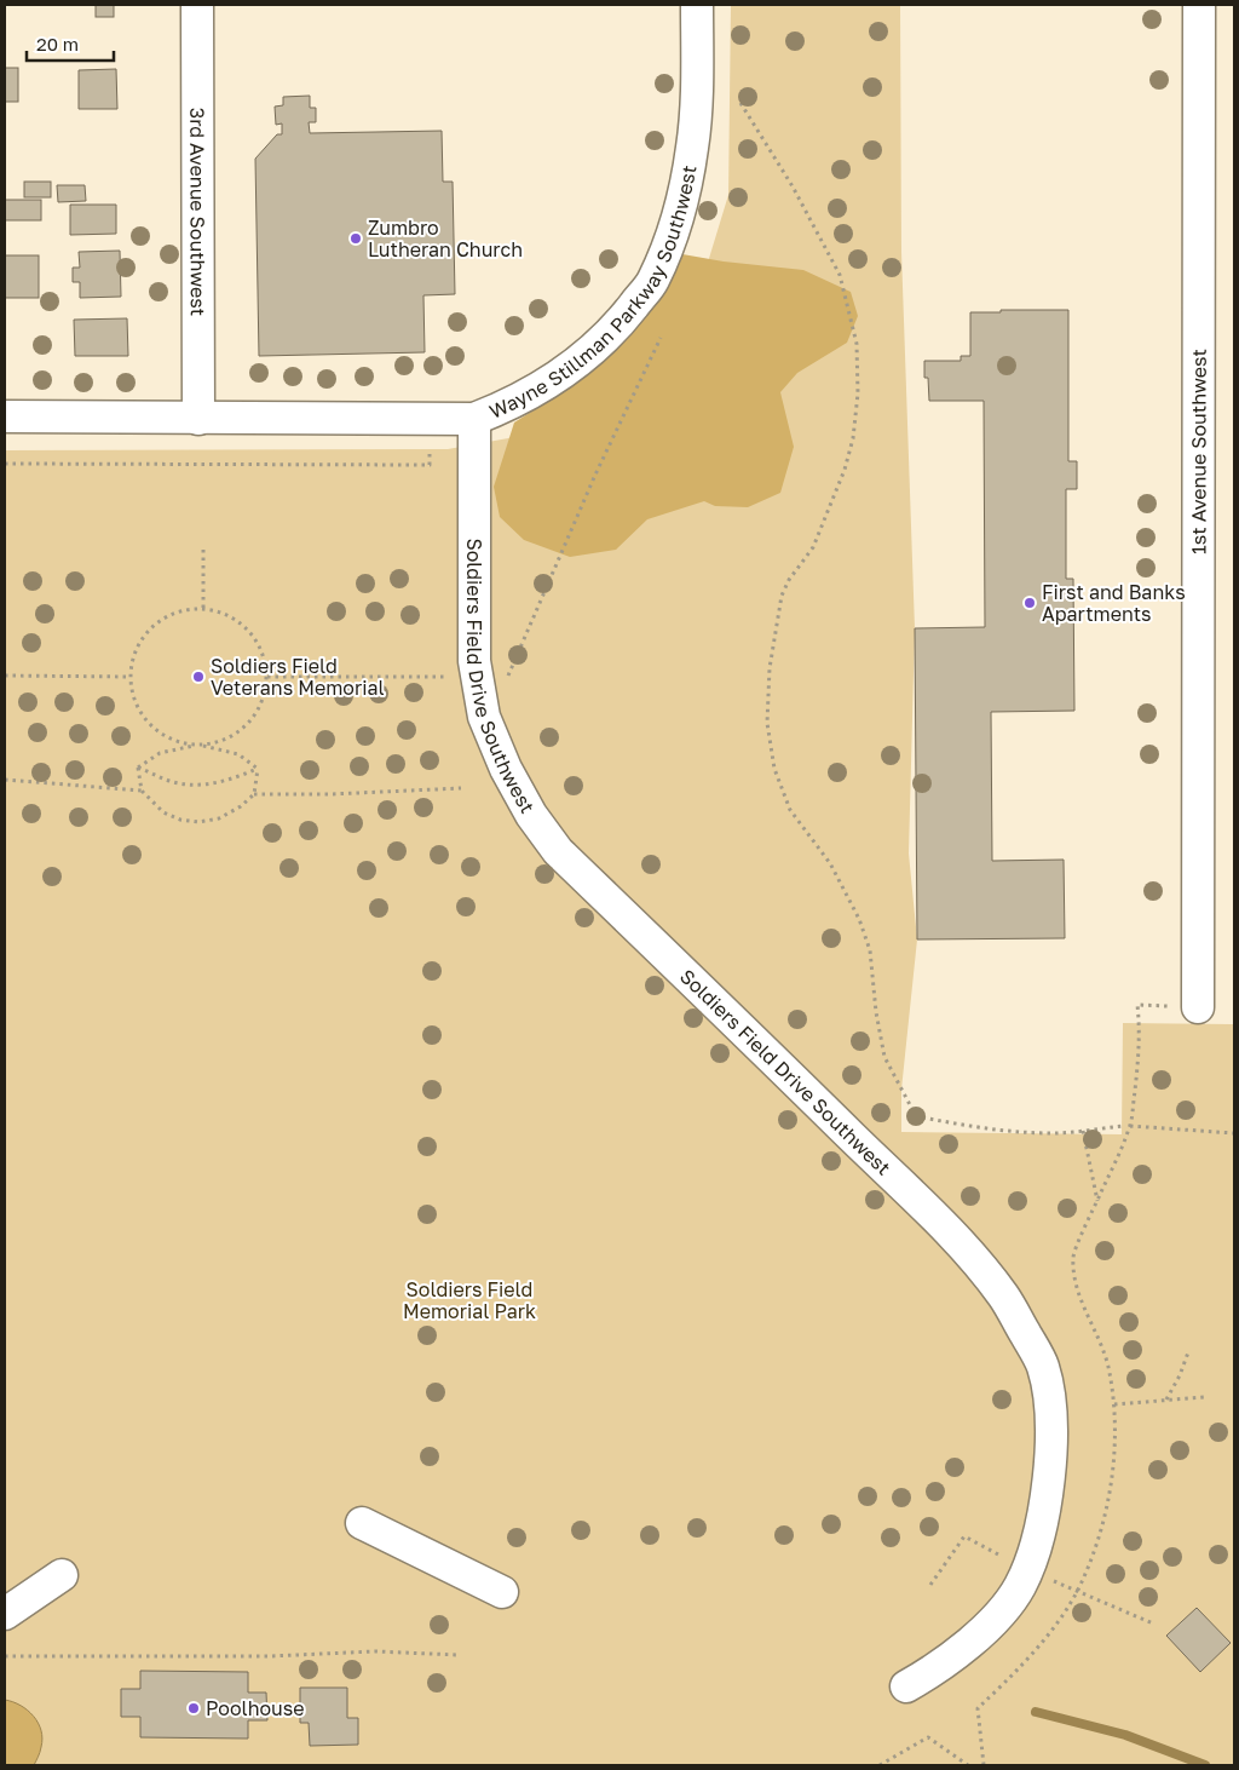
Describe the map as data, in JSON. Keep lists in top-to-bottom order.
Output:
{
  "streets": {
    "street": [
      "3rd Avenue Southwest",
      "Wayne Stillman Parkway Southwest",
      "1st Avenue Southwest",
      "Soldiers Field Drive Southwest"
    ]
  },
  "crossings": [
    ["3rd Avenue Southwest", "Wayne Stillman Parkway Southwest"],
    ["Wayne Stillman Parkway Southwest", "Soldiers Field Drive Southwest"]
  ],
  "parks": ["Soldiers Field Memorial Park"],
  "places": [
    "Zumbro Lutheran Church",
    "First and Banks Apartments",
    "Soldiers Field Veterans Memorial",
    "Poolhouse"
  ],
  "scale_bar": "20 m"
}
